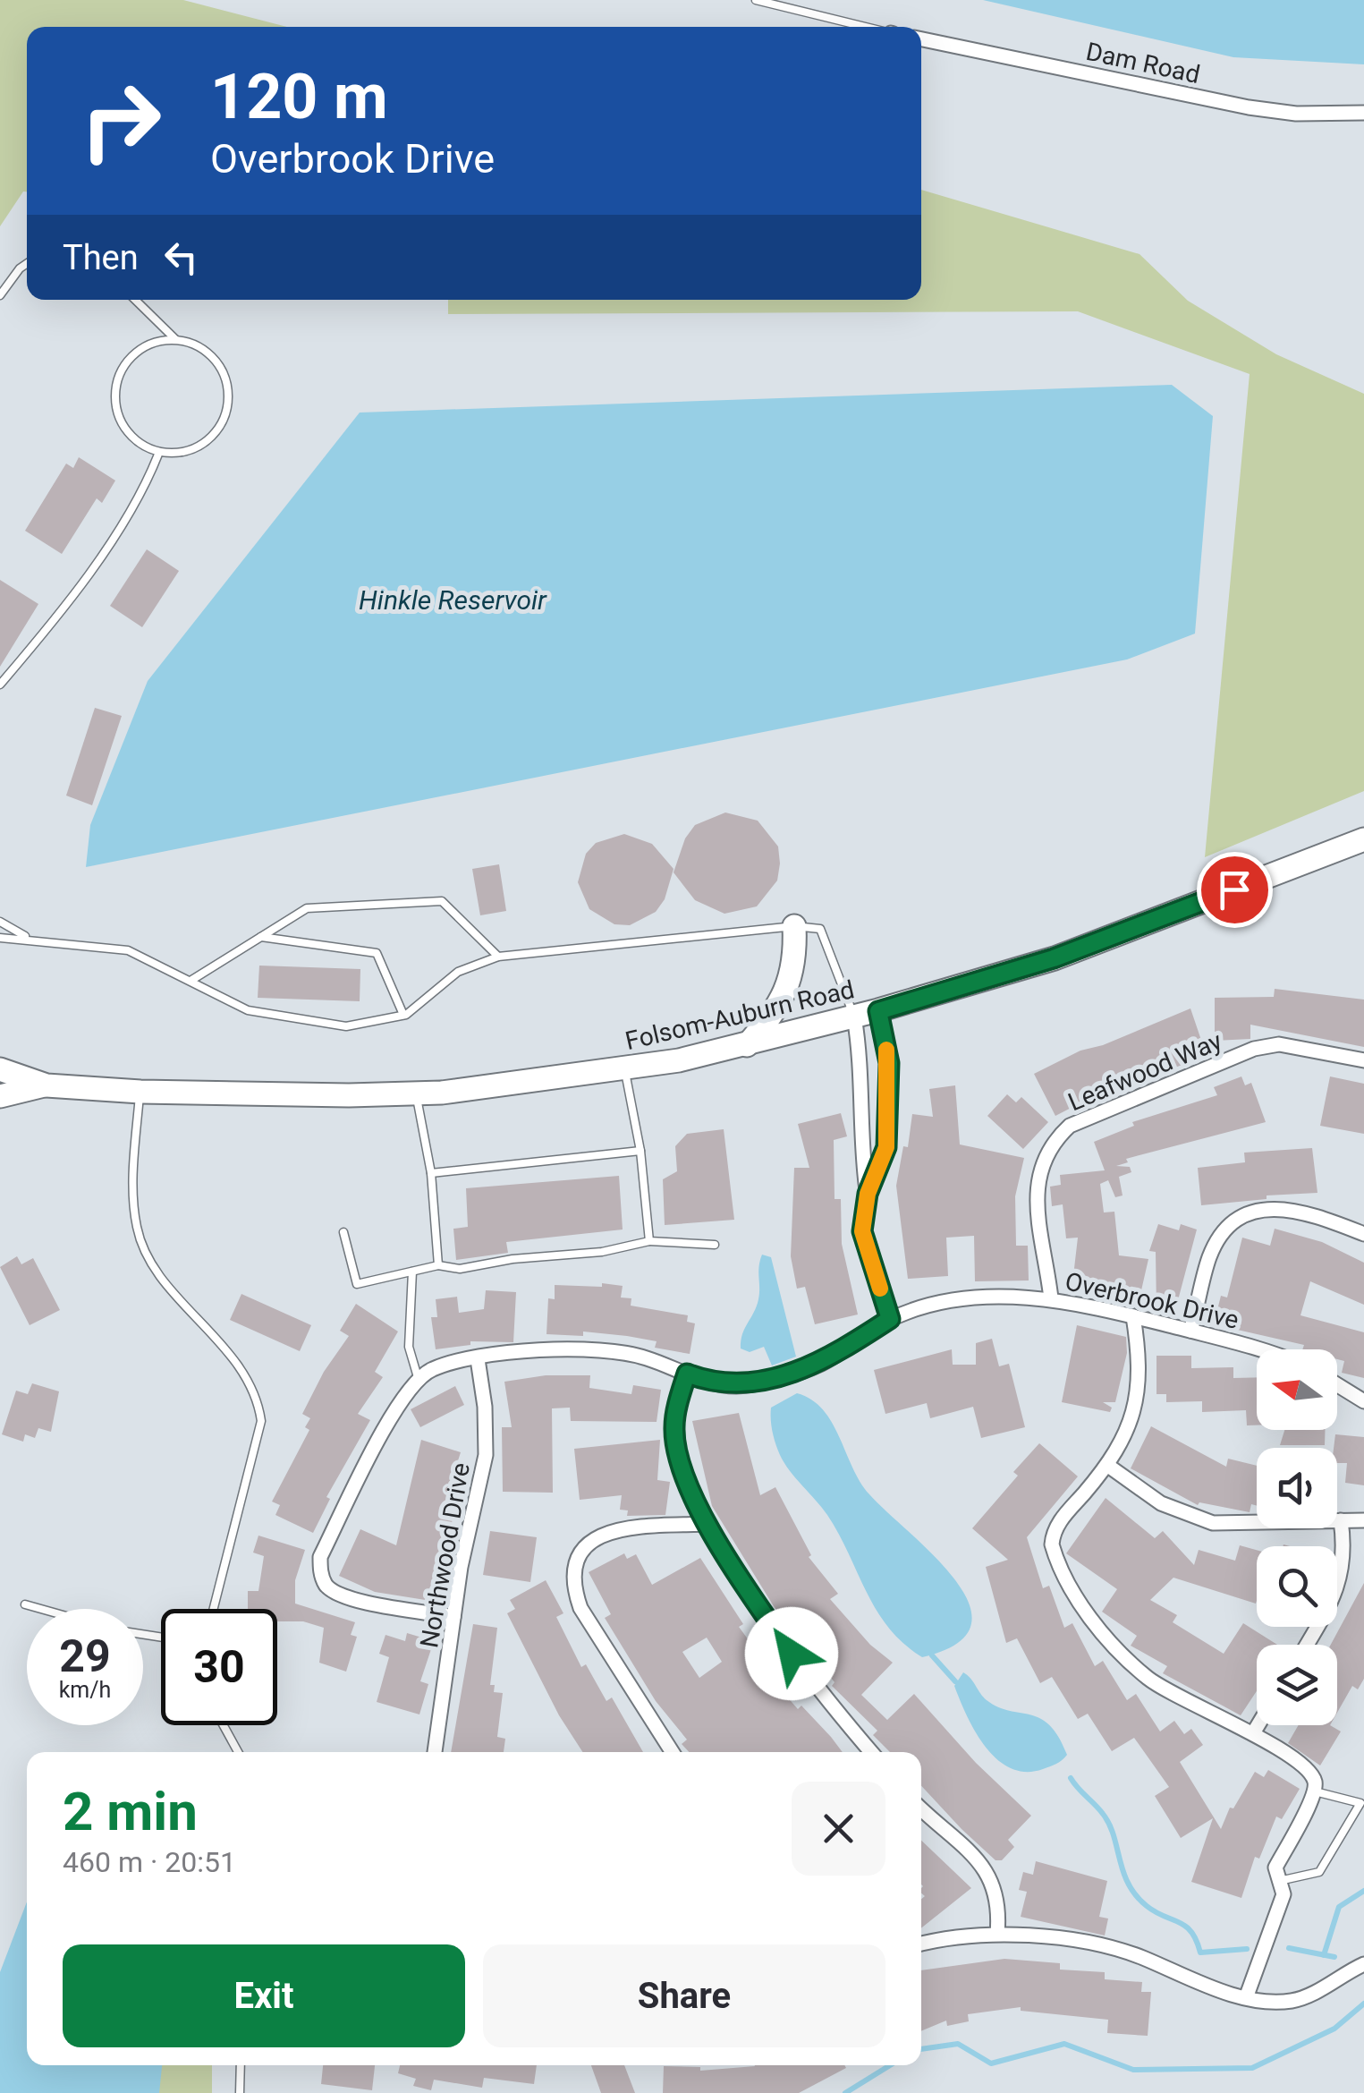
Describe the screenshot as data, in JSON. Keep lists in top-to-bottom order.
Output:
{
  "streets": {
    "main road": ["Folsom-Auburn Road"],
    "street": [
      "Dam Road",
      "Leafwood Way",
      "Overbrook Drive",
      "Northwood Drive"
    ]
  },
  "crossings": [
    ["Leafwood Way", "Overbrook Drive"],
    ["Overbrook Drive", "Northwood Drive"]
  ],
  "water": ["Hinkle Reservoir"],
  "north": "left",
  "page": {
    "turn": ["120 m", "Overbrook Drive"],
    "then": "Then",
    "speed": "29 km/h",
    "limit": "30",
    "heading": ["2 min", "460 m · 20:51"],
    "buttons": ["Exit", "Share"]
  }
}
